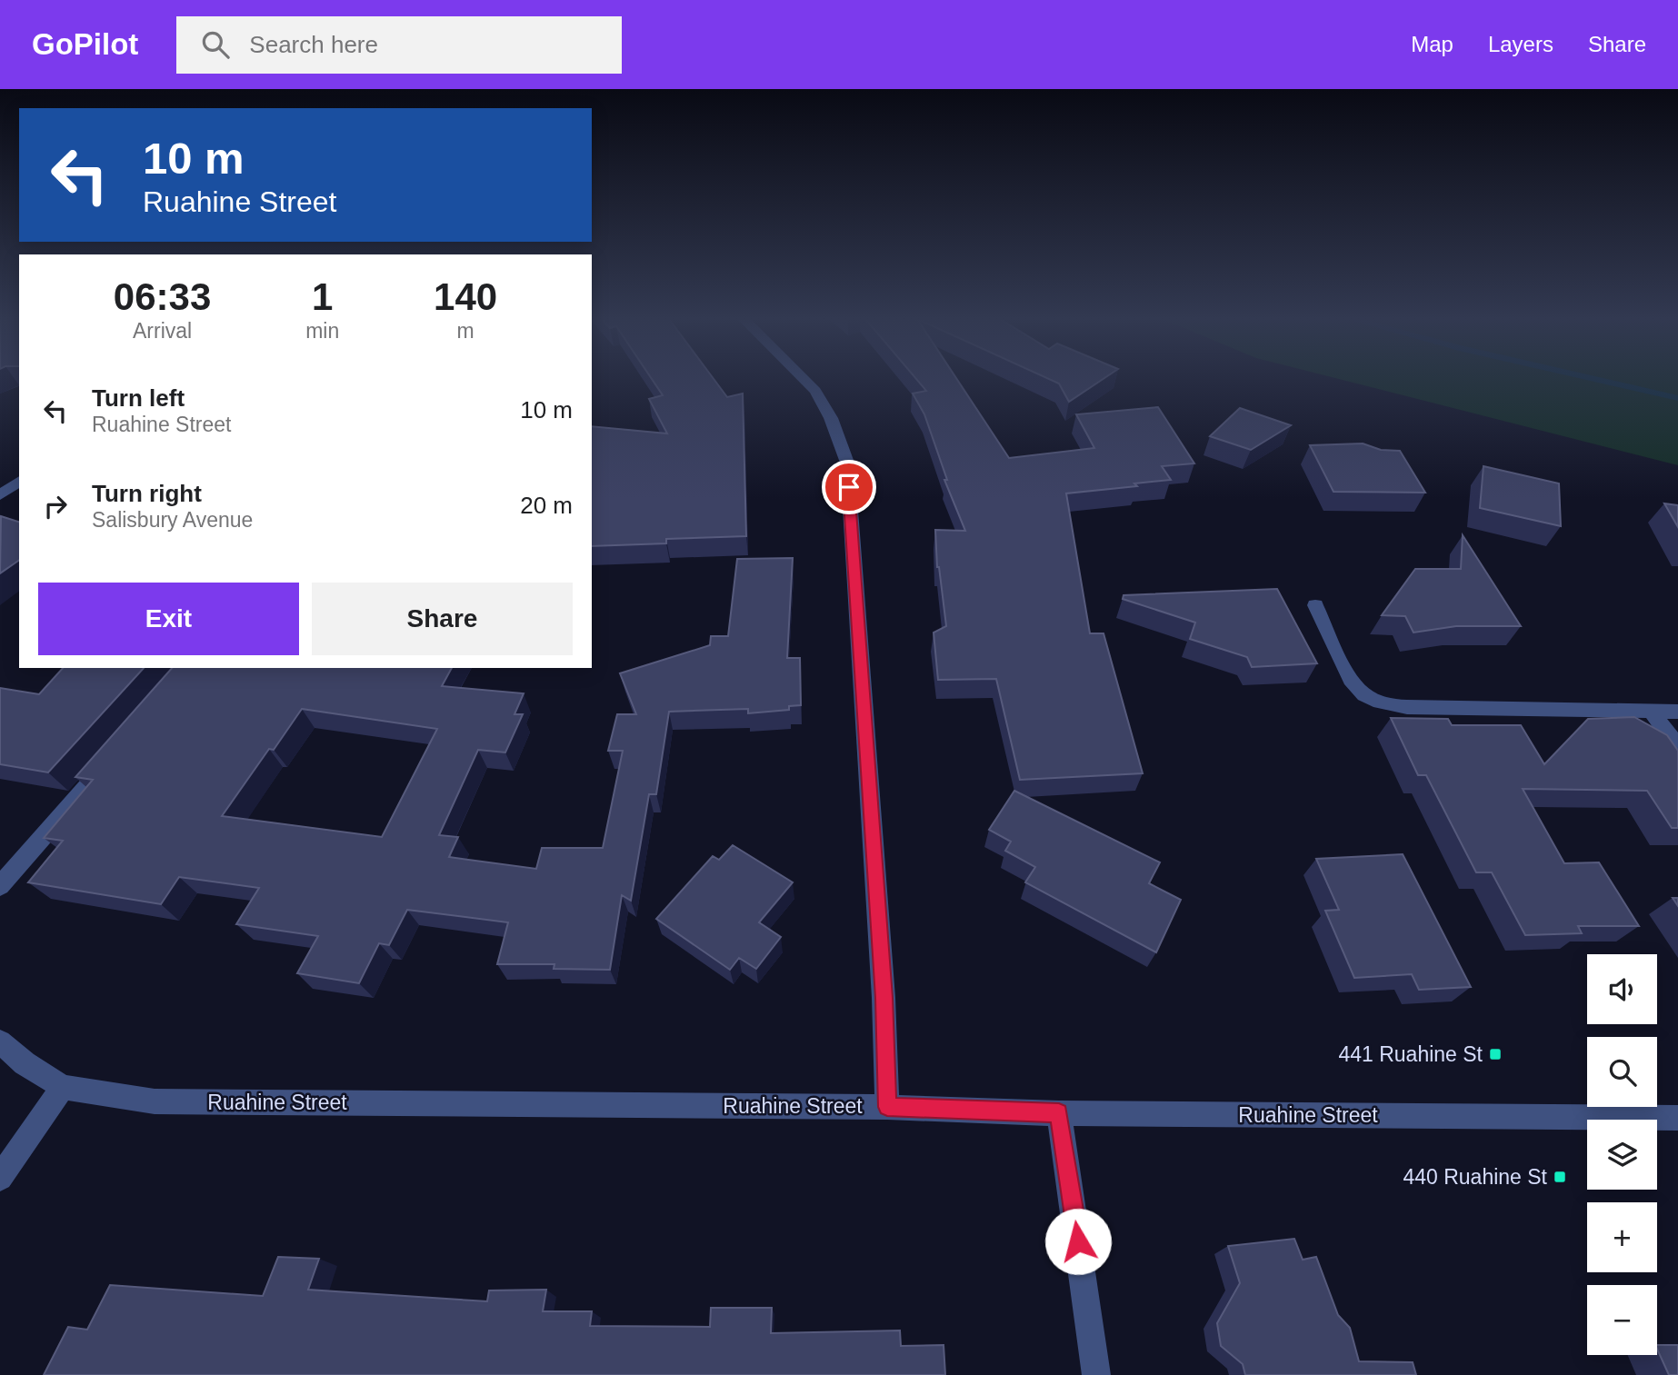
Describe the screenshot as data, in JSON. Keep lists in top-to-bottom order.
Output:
{
  "streets": {
    "street": ["Ruahine Street"]
  },
  "places": {
    "transit": ["441 Ruahine St", "440 Ruahine St"]
  },
  "page": {
    "header": "GoPilot",
    "search": "Search here",
    "nav": ["Map", "Layers", "Share"],
    "turn": ["10 m", "Ruahine Street"],
    "eta": [
      "06:33",
      "Arrival",
      "1",
      "min",
      "140",
      "m"
    ],
    "list": [
      {
        "name": "Turn left",
        "note": "Ruahine Street",
        "value": "10 m"
      },
      {
        "name": "Turn right",
        "note": "Salisbury Avenue",
        "value": "20 m"
      }
    ],
    "buttons": ["Exit", "Share"],
    "map_buttons": ["+", "−"]
  }
}
